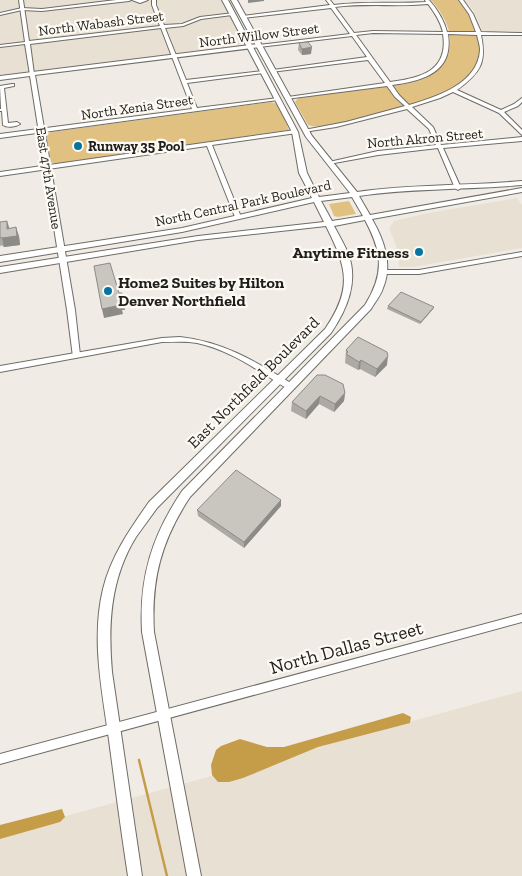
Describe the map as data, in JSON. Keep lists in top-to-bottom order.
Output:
{
  "streets": {
    "main road": ["North Central Park Boulevard", "East Northfield Boulevard"],
    "street": [
      "North Wabash Street",
      "North Willow Street",
      "North Xenia Street",
      "North Akron Street",
      "East 47th Avenue",
      "North Dallas Street"
    ]
  },
  "crossings": [
    ["North Wabash Street", "East 47th Avenue"],
    ["North Wabash Street", "East Northfield Boulevard"],
    ["North Willow Street", "East 47th Avenue"],
    ["North Willow Street", "East Northfield Boulevard"],
    ["North Xenia Street", "East 47th Avenue"],
    ["North Xenia Street", "East Northfield Boulevard"],
    ["North Akron Street", "East Northfield Boulevard"],
    ["East 47th Avenue", "North Central Park Boulevard"],
    ["North Central Park Boulevard", "East Northfield Boulevard"],
    ["East Northfield Boulevard", "North Dallas Street"]
  ],
  "places": ["Runway 35 Pool", "Anytime Fitness", "Home2 Suites by Hilton Denver Northfield"]
}
